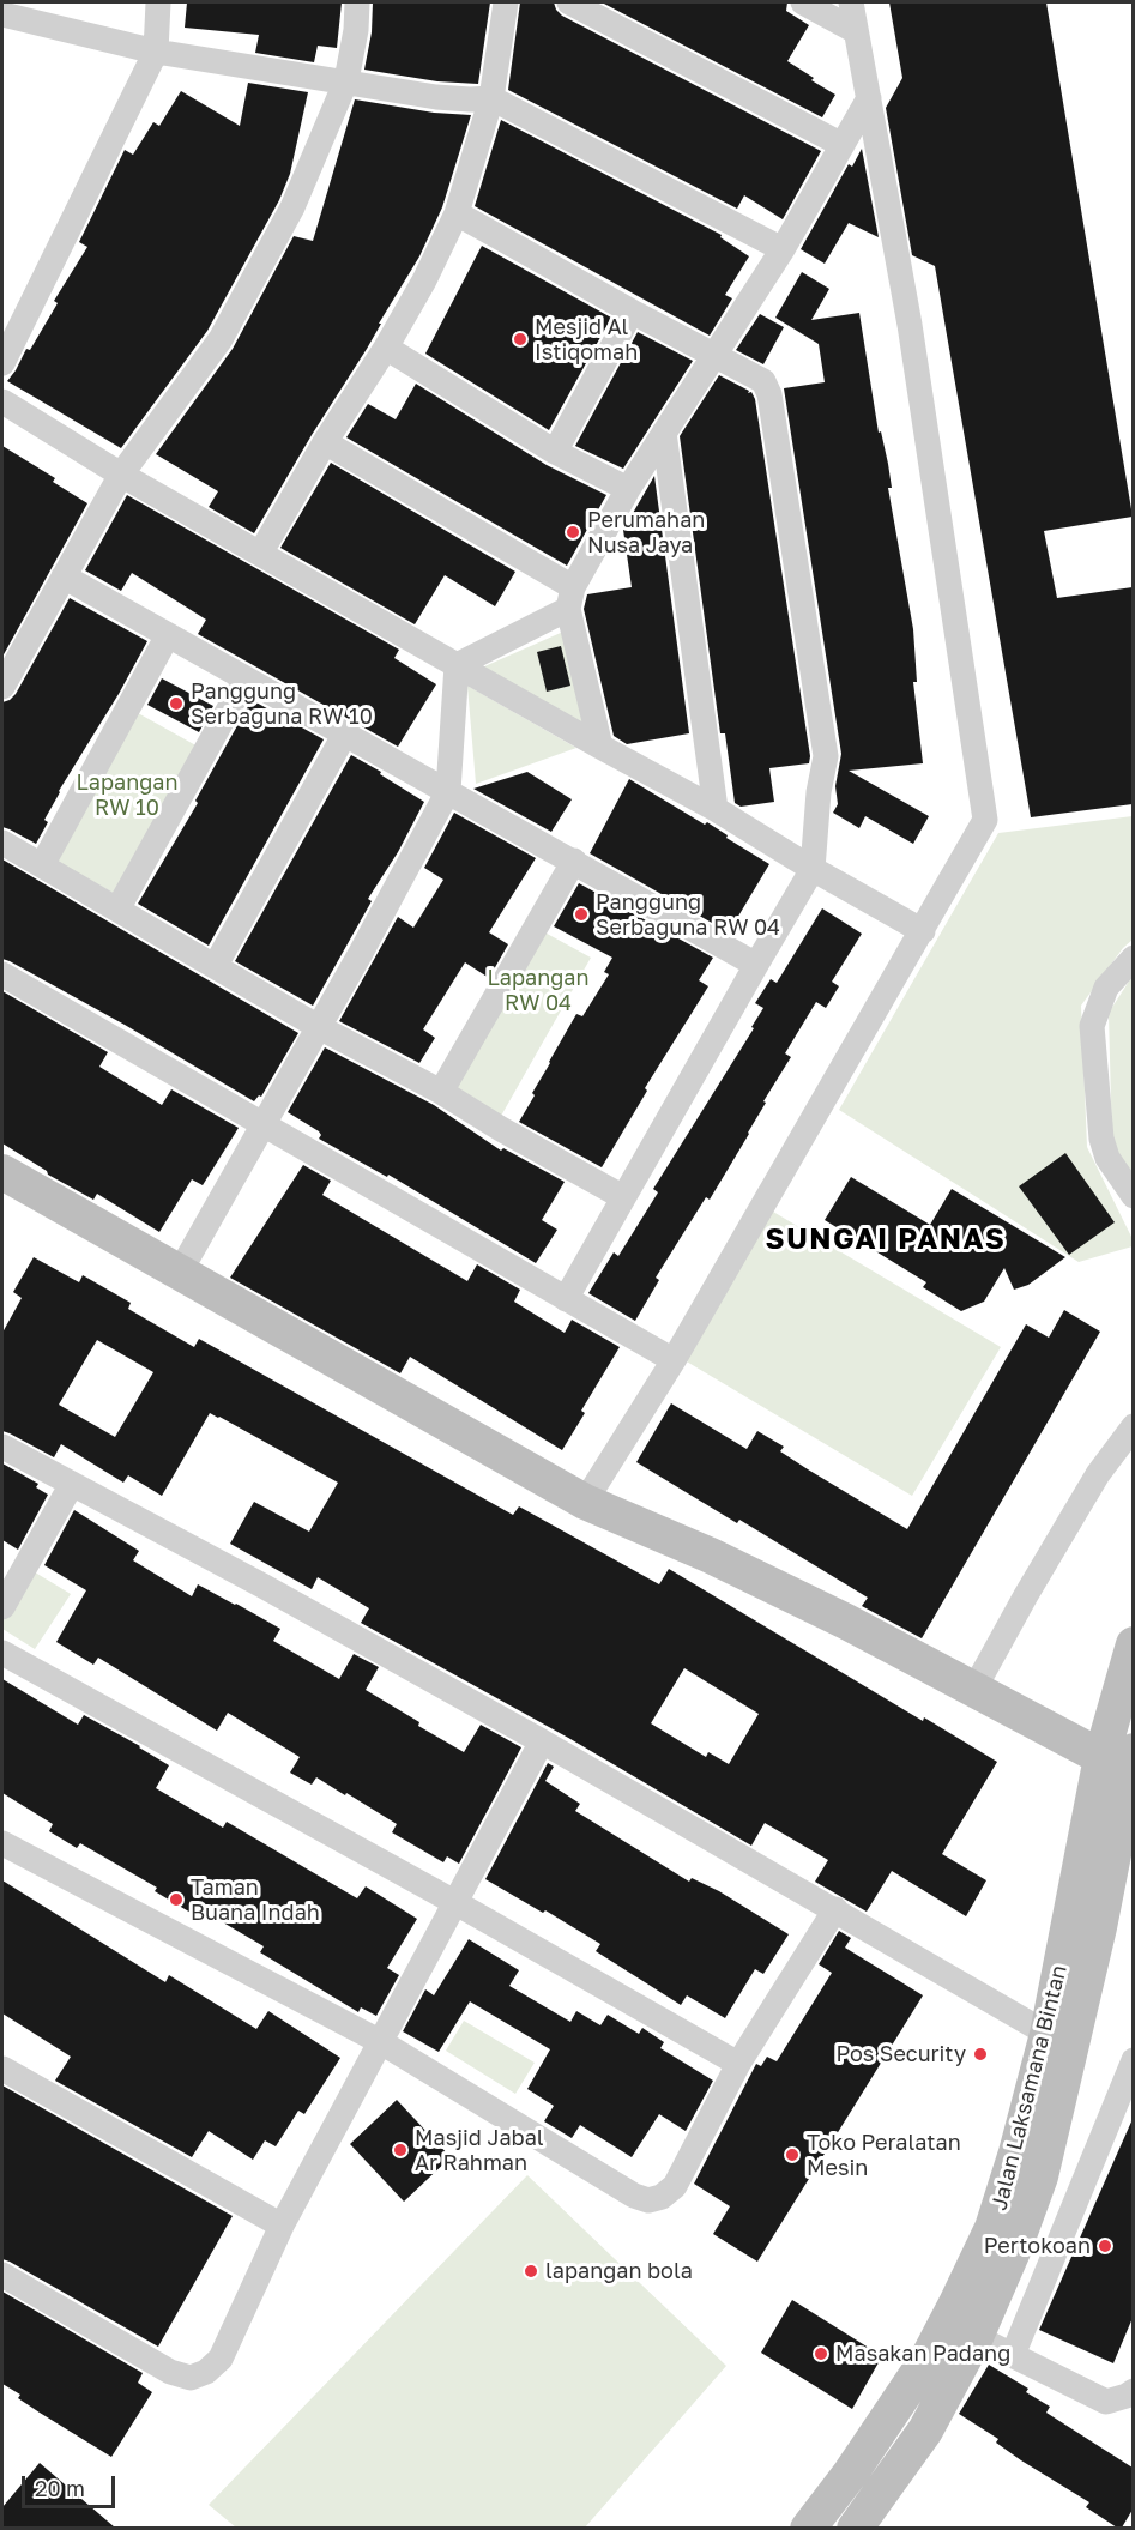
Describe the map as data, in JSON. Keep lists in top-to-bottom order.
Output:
{
  "streets": {
    "main road": ["Jalan Laksamana Bintan"]
  },
  "districts": ["SUNGAI PANAS"],
  "parks": ["Lapangan RW 10", "Lapangan RW 04"],
  "places": [
    "Mesjid Al Istiqomah",
    "Perumahan Nusa Jaya",
    "Panggung Serbaguna RW 10",
    "Panggung Serbaguna RW 04",
    "Taman Buana Indah",
    "Pos Security",
    "Masjid Jabal Ar Rahman",
    "Toko Peralatan Mesin",
    "Pertokoan",
    "lapangan bola",
    "Masakan Padang"
  ],
  "scale_bar": "20 m"
}
